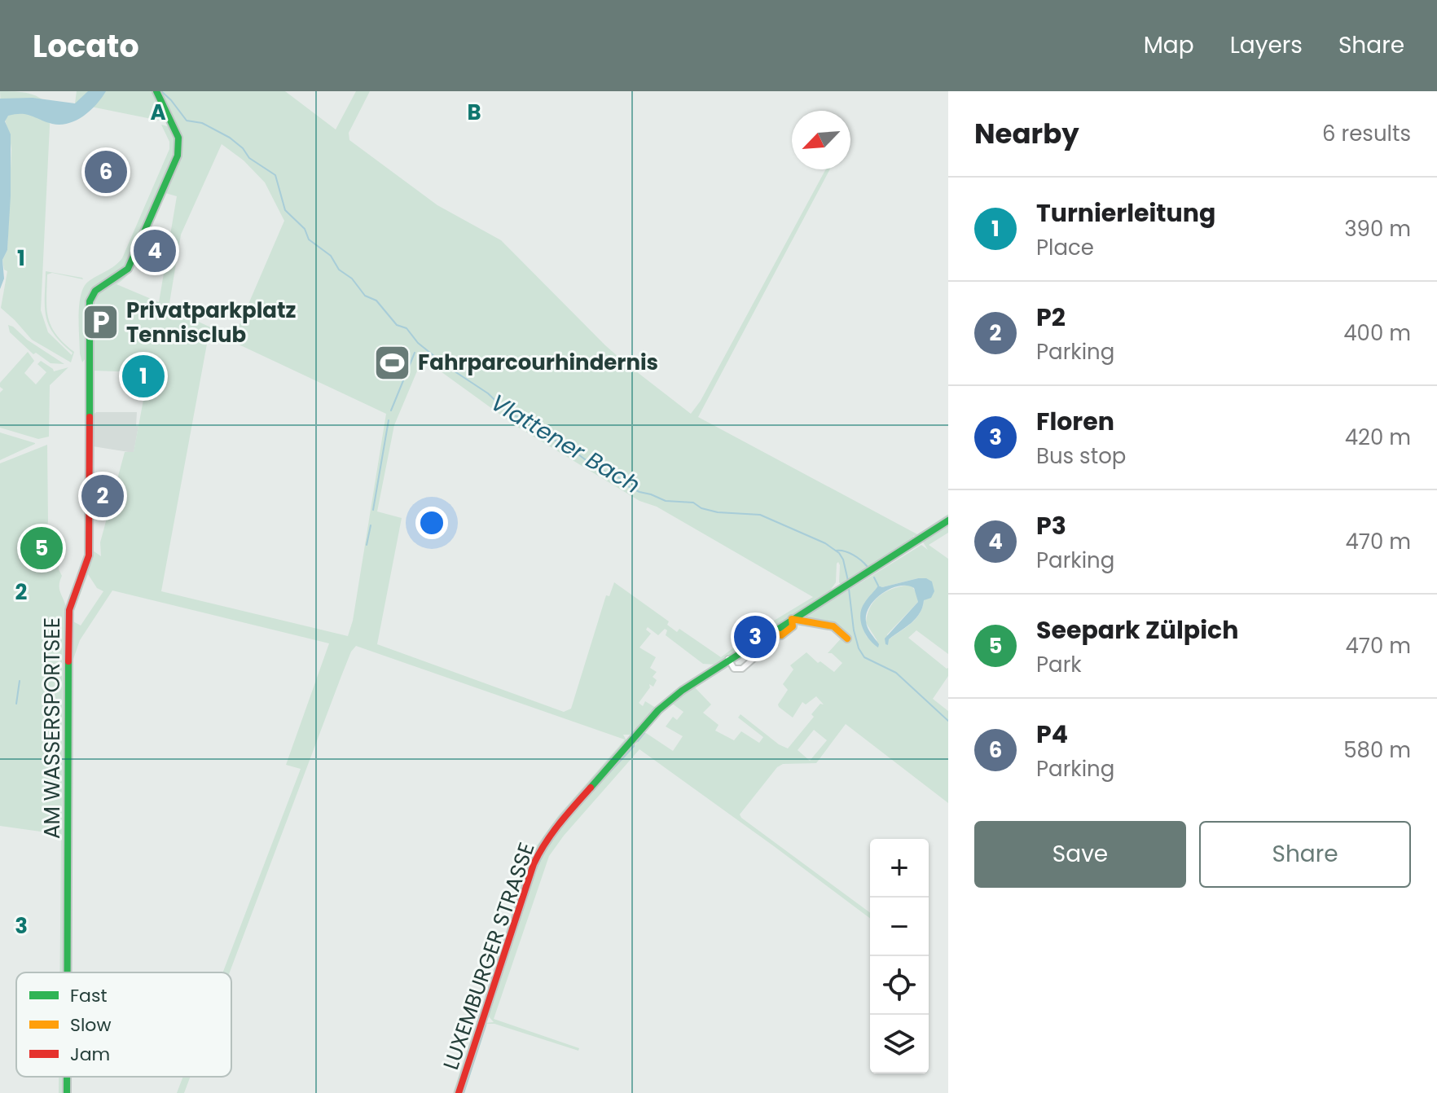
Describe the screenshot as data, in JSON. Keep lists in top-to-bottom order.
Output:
{
  "streets": {
    "street": ["AM WASSERSPORTSEE", "LUXEMBURGER STRASSE"]
  },
  "water": ["Vlattener Bach"],
  "places": {
    "parking": ["Privatparkplatz Tennisclub"],
    "sports": ["Fahrparcourhindernis"]
  },
  "legend": ["Fast", "Slow", "Jam"],
  "north": "bottom left",
  "page": {
    "header": "Locato",
    "nav": ["Map", "Layers", "Share"],
    "heading": ["Nearby", "6 results"],
    "pins": [
      "6",
      "4",
      "1",
      "2",
      "5",
      "3"
    ],
    "list": [
      {
        "mark": "1",
        "name": "Turnierleitung",
        "note": "Place",
        "value": "390 m"
      },
      {
        "mark": "2",
        "name": "P2",
        "note": "Parking",
        "value": "400 m"
      },
      {
        "mark": "3",
        "name": "Floren",
        "note": "Bus stop",
        "value": "420 m"
      },
      {
        "mark": "4",
        "name": "P3",
        "note": "Parking",
        "value": "470 m"
      },
      {
        "mark": "5",
        "name": "Seepark Zülpich",
        "note": "Park",
        "value": "470 m"
      },
      {
        "mark": "6",
        "name": "P4",
        "note": "Parking",
        "value": "580 m"
      }
    ],
    "buttons": ["Save", "Share"],
    "map_buttons": ["+", "−"]
  },
  "grid": {
    "columns": ["A", "B"],
    "rows": ["1", "2", "3"]
  }
}
